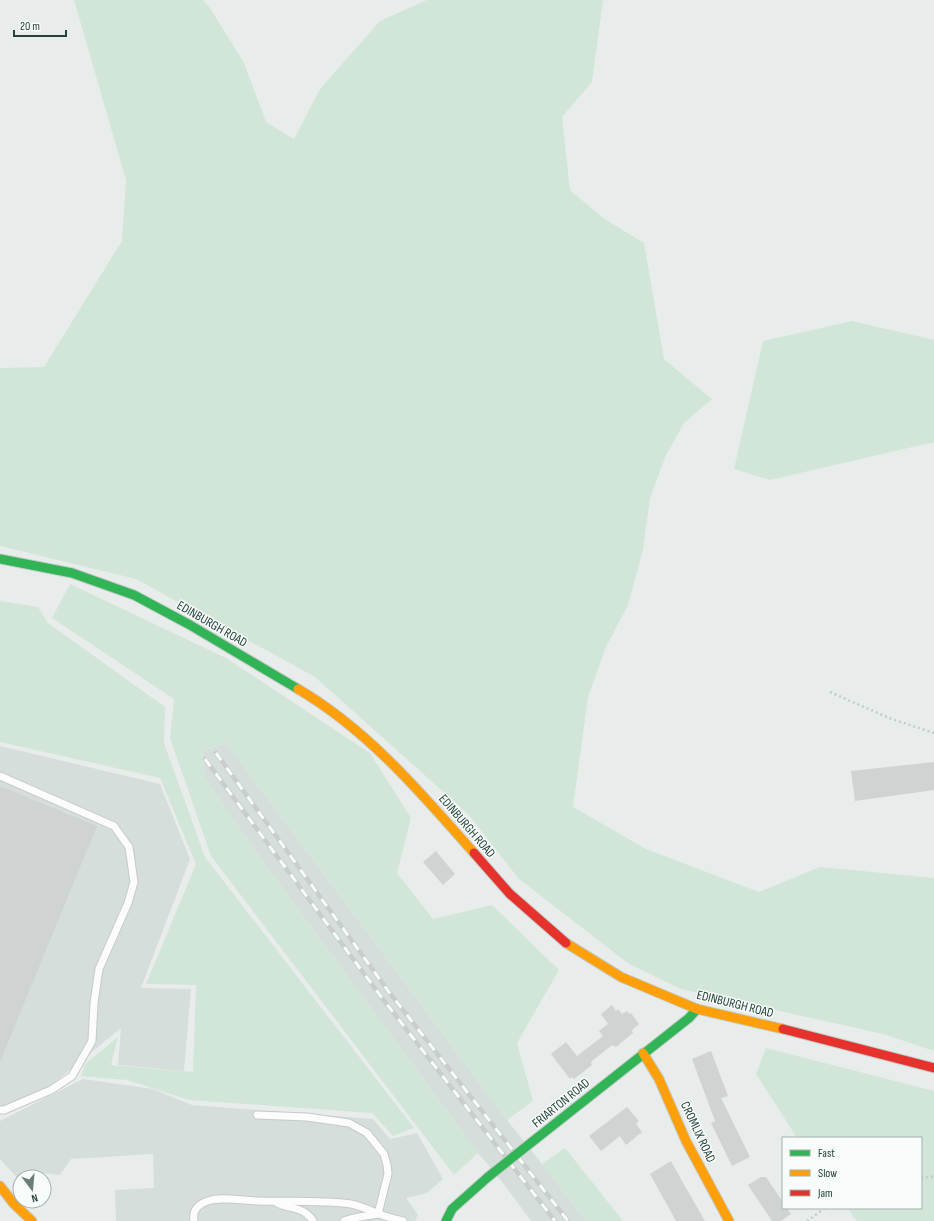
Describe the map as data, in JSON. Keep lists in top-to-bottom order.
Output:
{
  "streets": {
    "main road": ["EDINBURGH ROAD", "FRIARTON ROAD", "CROMLIX ROAD"]
  },
  "crossings": [
    ["EDINBURGH ROAD", "FRIARTON ROAD"],
    ["FRIARTON ROAD", "CROMLIX ROAD"]
  ],
  "legend": ["Fast", "Slow", "Jam"],
  "scale_bar": "20 m",
  "north": "bottom"
}
